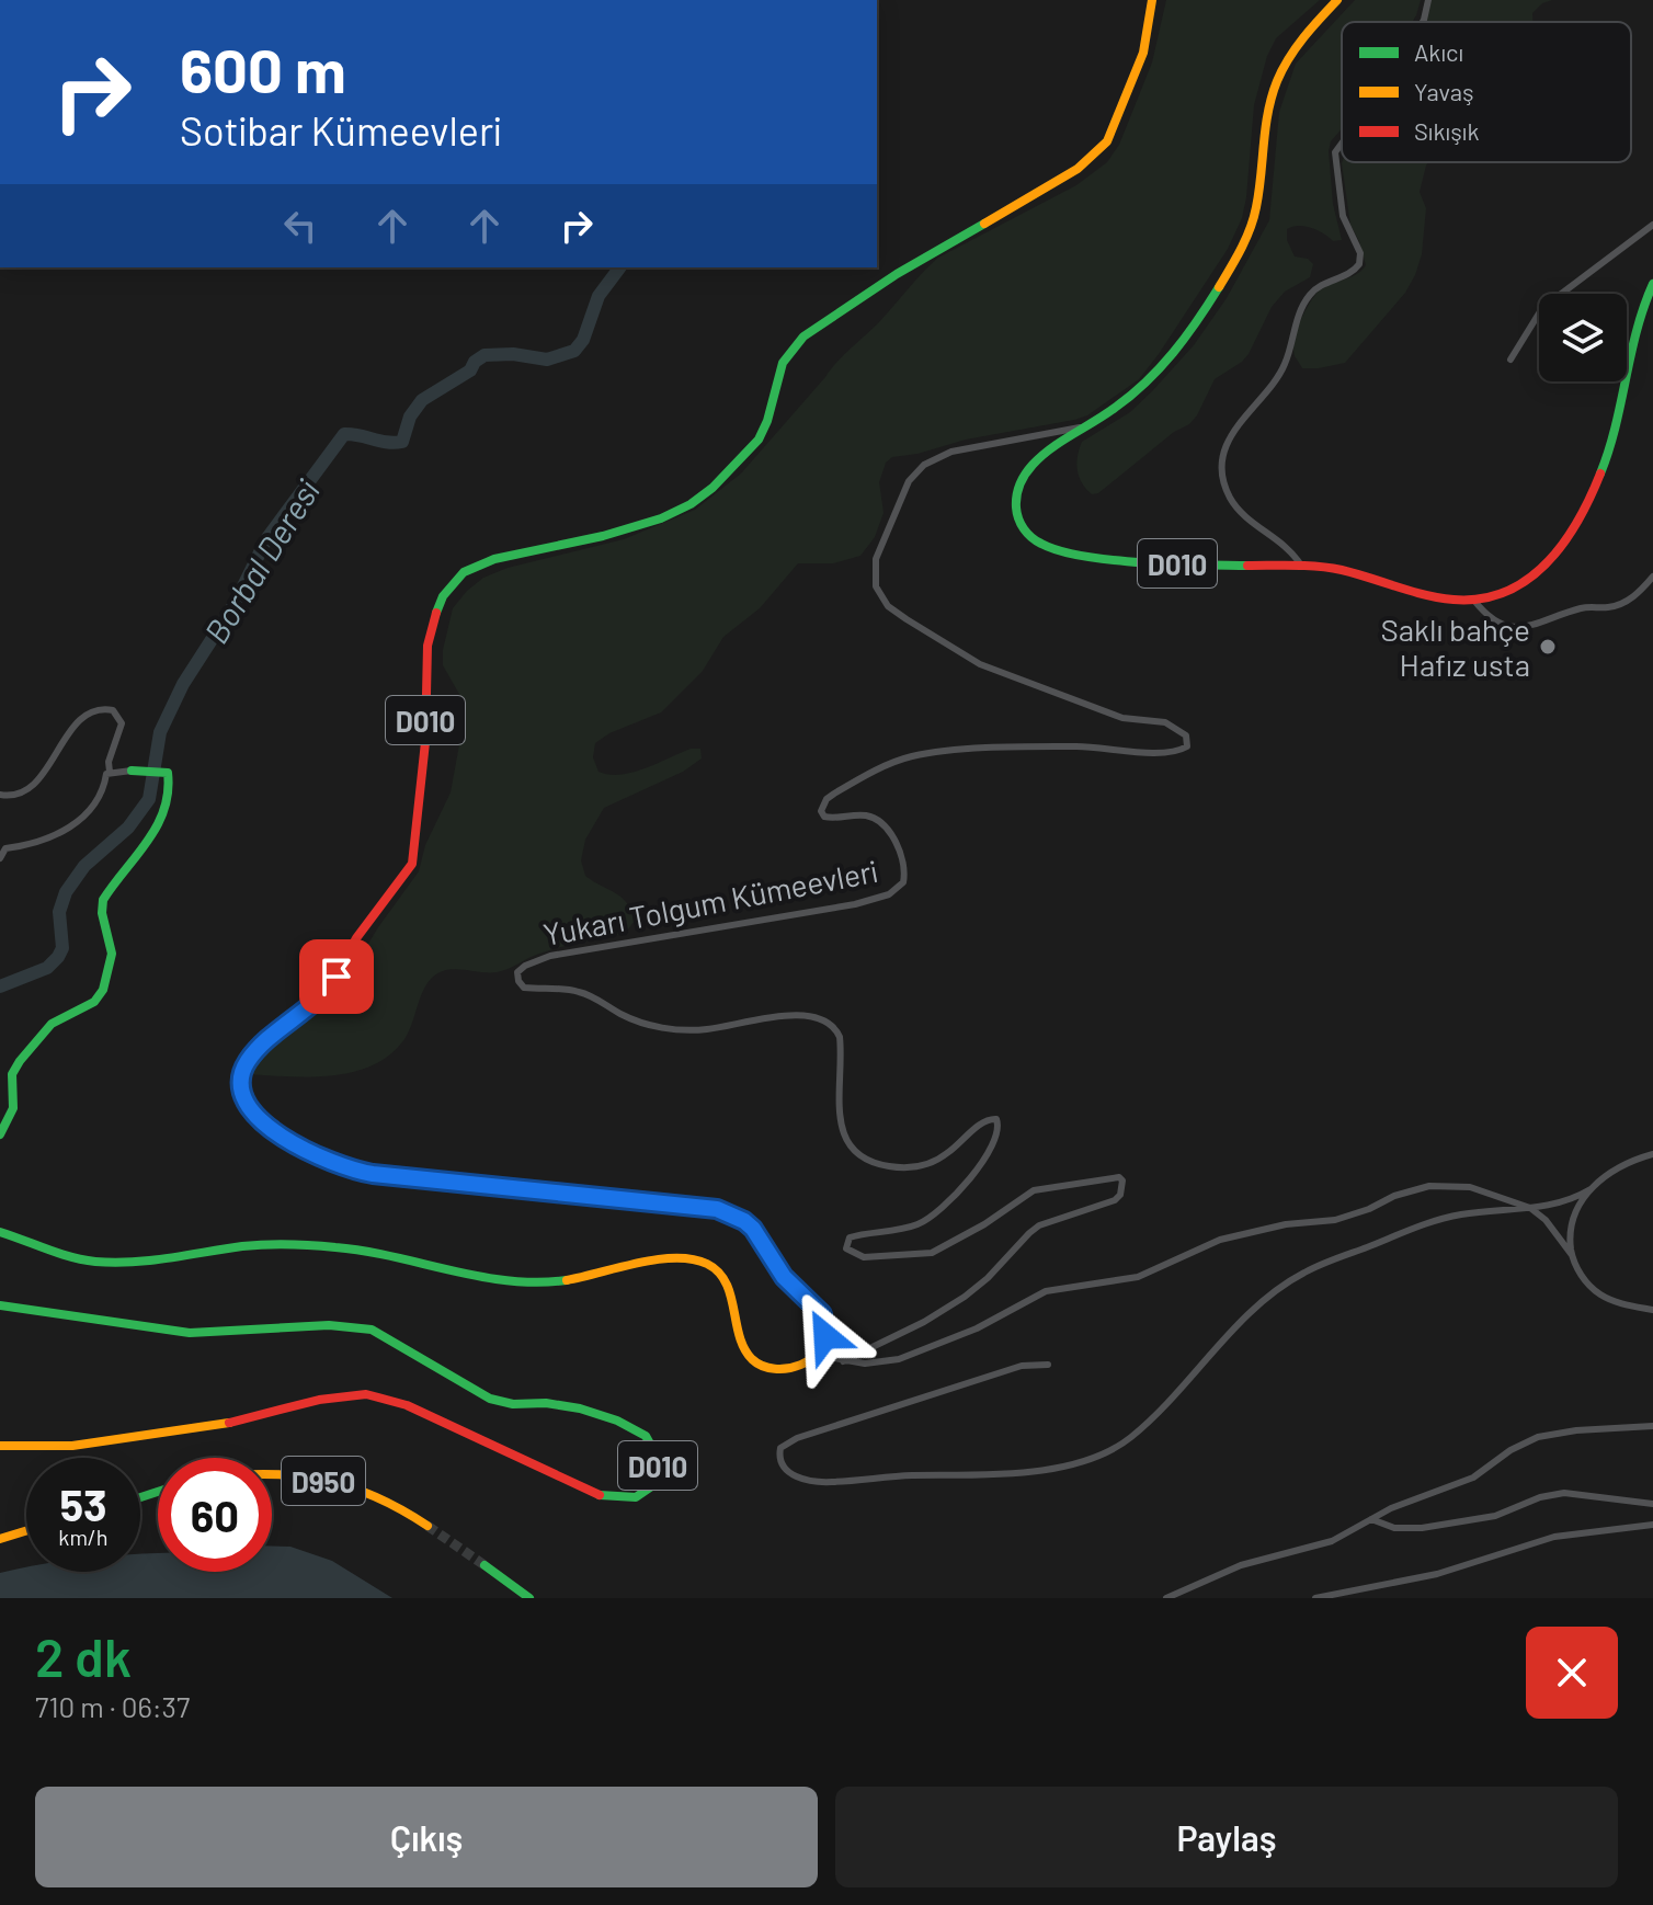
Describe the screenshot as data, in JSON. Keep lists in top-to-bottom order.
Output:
{
  "streets": {
    "main road": ["D010", "D950"],
    "street": ["Yukarı Tolgum Kümeevleri"]
  },
  "crossings": [
    ["D010", "Yukarı Tolgum Kümeevleri"]
  ],
  "water": ["Borbal Deresi"],
  "places": ["Saklı bahçe Hafız usta"],
  "legend": ["Akıcı", "Yavaş", "Sıkışık"],
  "page": {
    "turn": ["600 m", "Sotibar Kümeevleri"],
    "speed": "53 km/h",
    "limit": "60",
    "heading": ["2 dk", "710 m · 06:37"],
    "buttons": ["Çıkış", "Paylaş"]
  }
}
